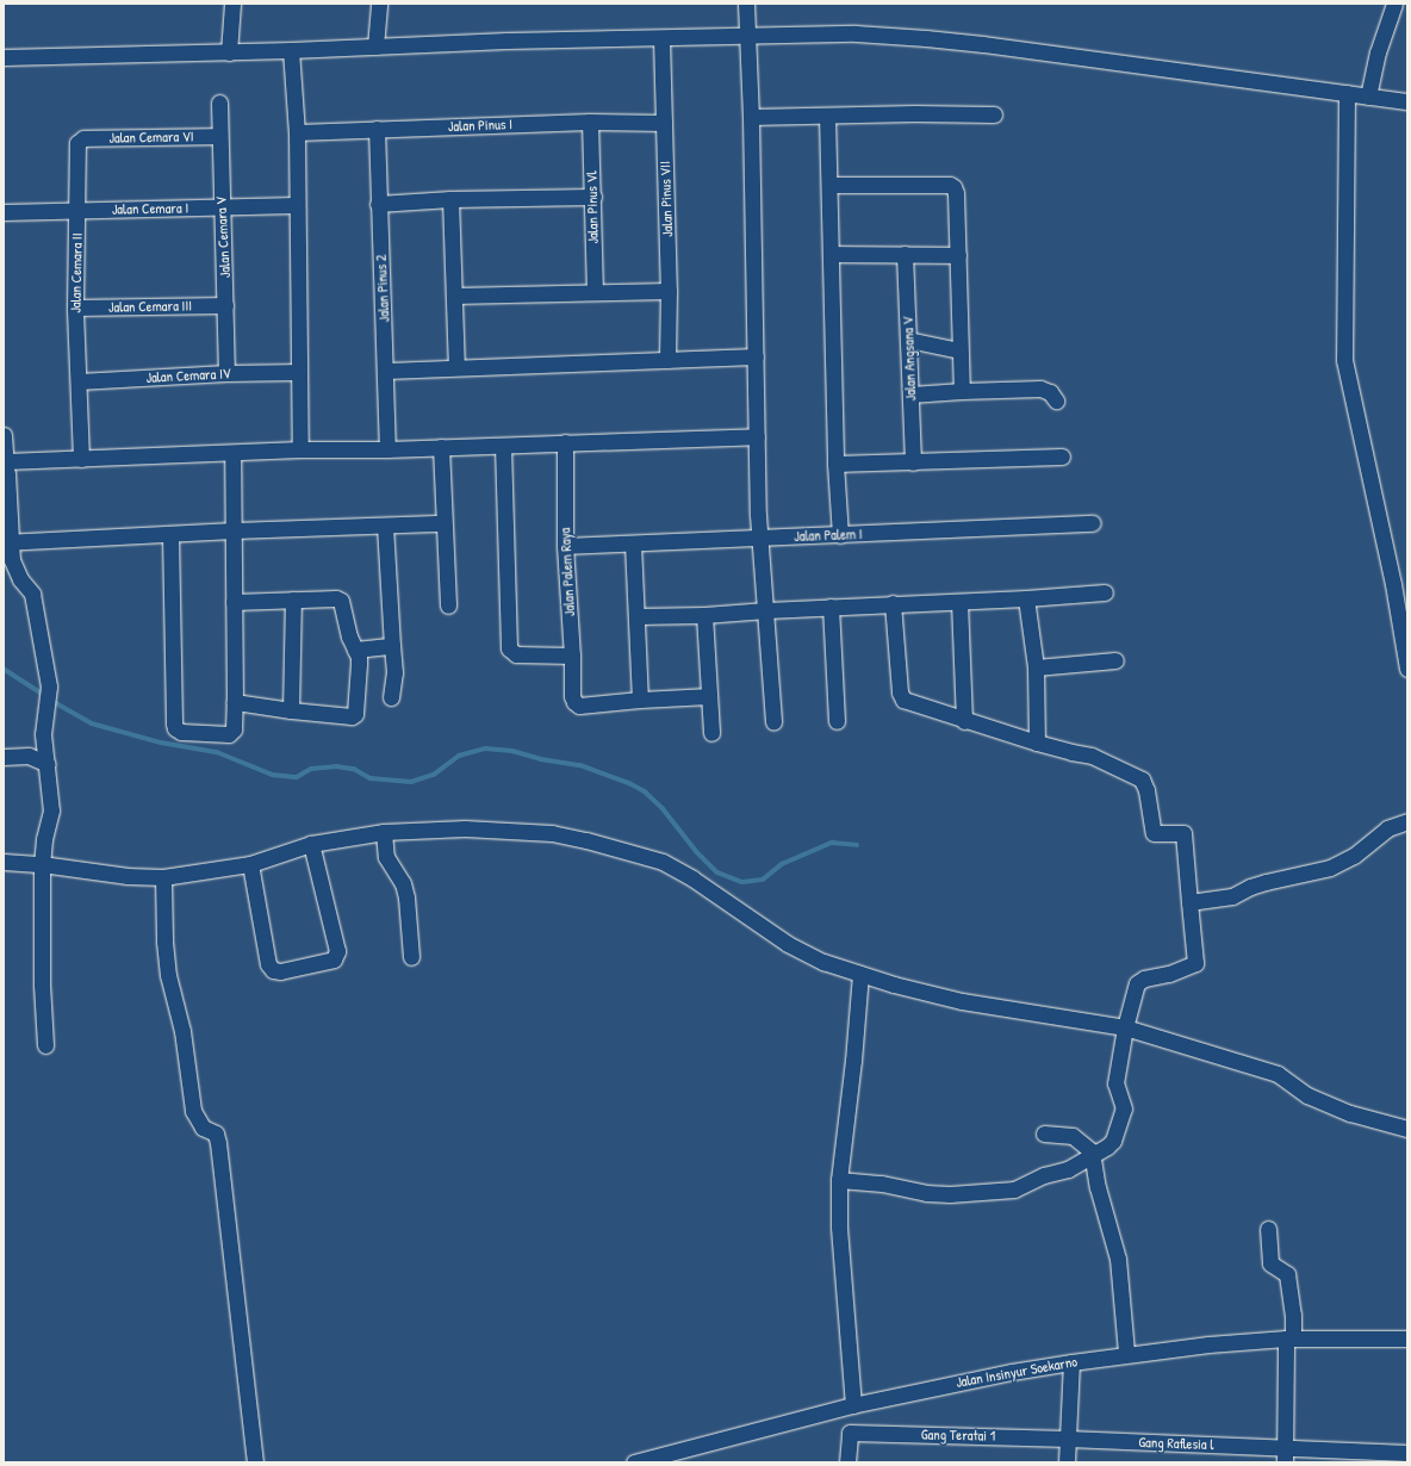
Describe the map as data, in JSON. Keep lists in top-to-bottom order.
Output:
{
  "streets": {
    "street": [
      "Jalan Pinus I",
      "Jalan Cemara VI",
      "Jalan Pinus VII",
      "Jalan Pinus Vl",
      "Jalan Cemara I",
      "Jalan Cemara V",
      "Jalan Cemara II",
      "Jalan Pinus 2",
      "Jalan Cemara III",
      "Jalan Angsana V",
      "Jalan Cemara IV",
      "Jalan Palem I",
      "Jalan Palem Raya",
      "Jalan Insinyur Soekarno",
      "Gang Teratai 1",
      "Gang Raflesia l"
    ]
  },
  "crossings": [
    ["Jalan Pinus I", "Jalan Pinus VII"],
    ["Jalan Pinus I", "Jalan Pinus Vl"],
    ["Jalan Pinus I", "Jalan Pinus 2"],
    ["Jalan Cemara VI", "Jalan Cemara V"],
    ["Jalan Cemara VI", "Jalan Cemara II"],
    ["Jalan Cemara I", "Jalan Cemara V"],
    ["Jalan Cemara I", "Jalan Cemara II"],
    ["Jalan Cemara V", "Jalan Cemara III"],
    ["Jalan Cemara V", "Jalan Cemara IV"],
    ["Jalan Cemara II", "Jalan Cemara III"],
    ["Jalan Cemara II", "Jalan Cemara IV"],
    ["Jalan Palem I", "Jalan Palem Raya"],
    ["Gang Teratai 1", "Gang Raflesia l"]
  ]
}
